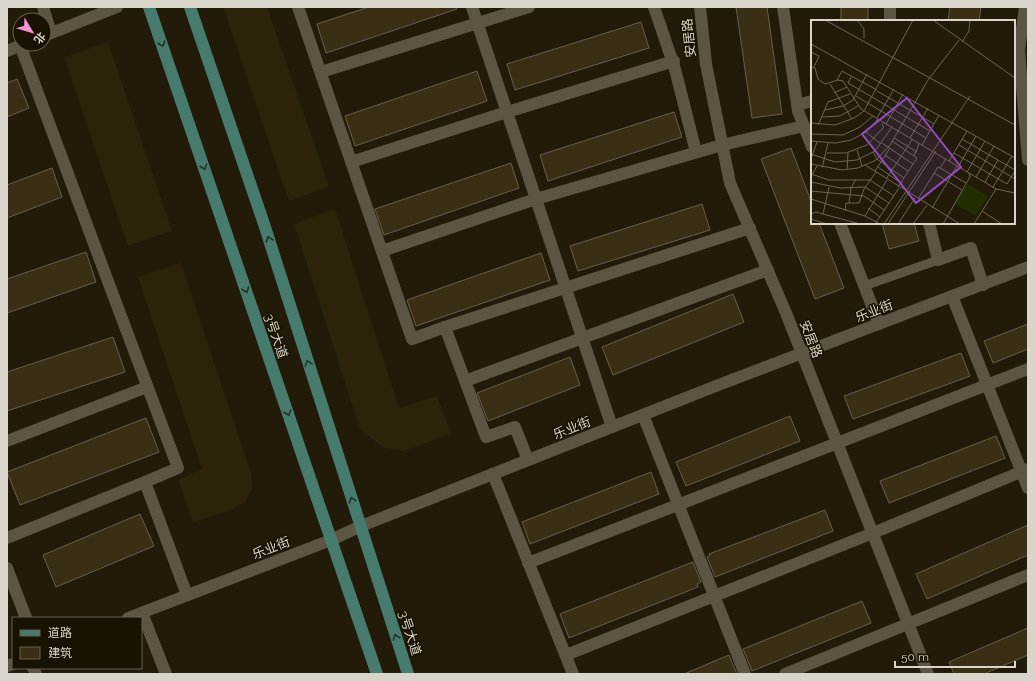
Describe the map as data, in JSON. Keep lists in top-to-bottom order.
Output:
{
  "streets": {
    "main road": ["3号大道"],
    "street": ["安居路", "乐业街"]
  },
  "crossings": [
    ["安居路", "乐业街"],
    ["乐业街", "3号大道"]
  ],
  "legend": ["道路", "建筑"],
  "scale_bar": "50 m",
  "north": "bottom right"
}
